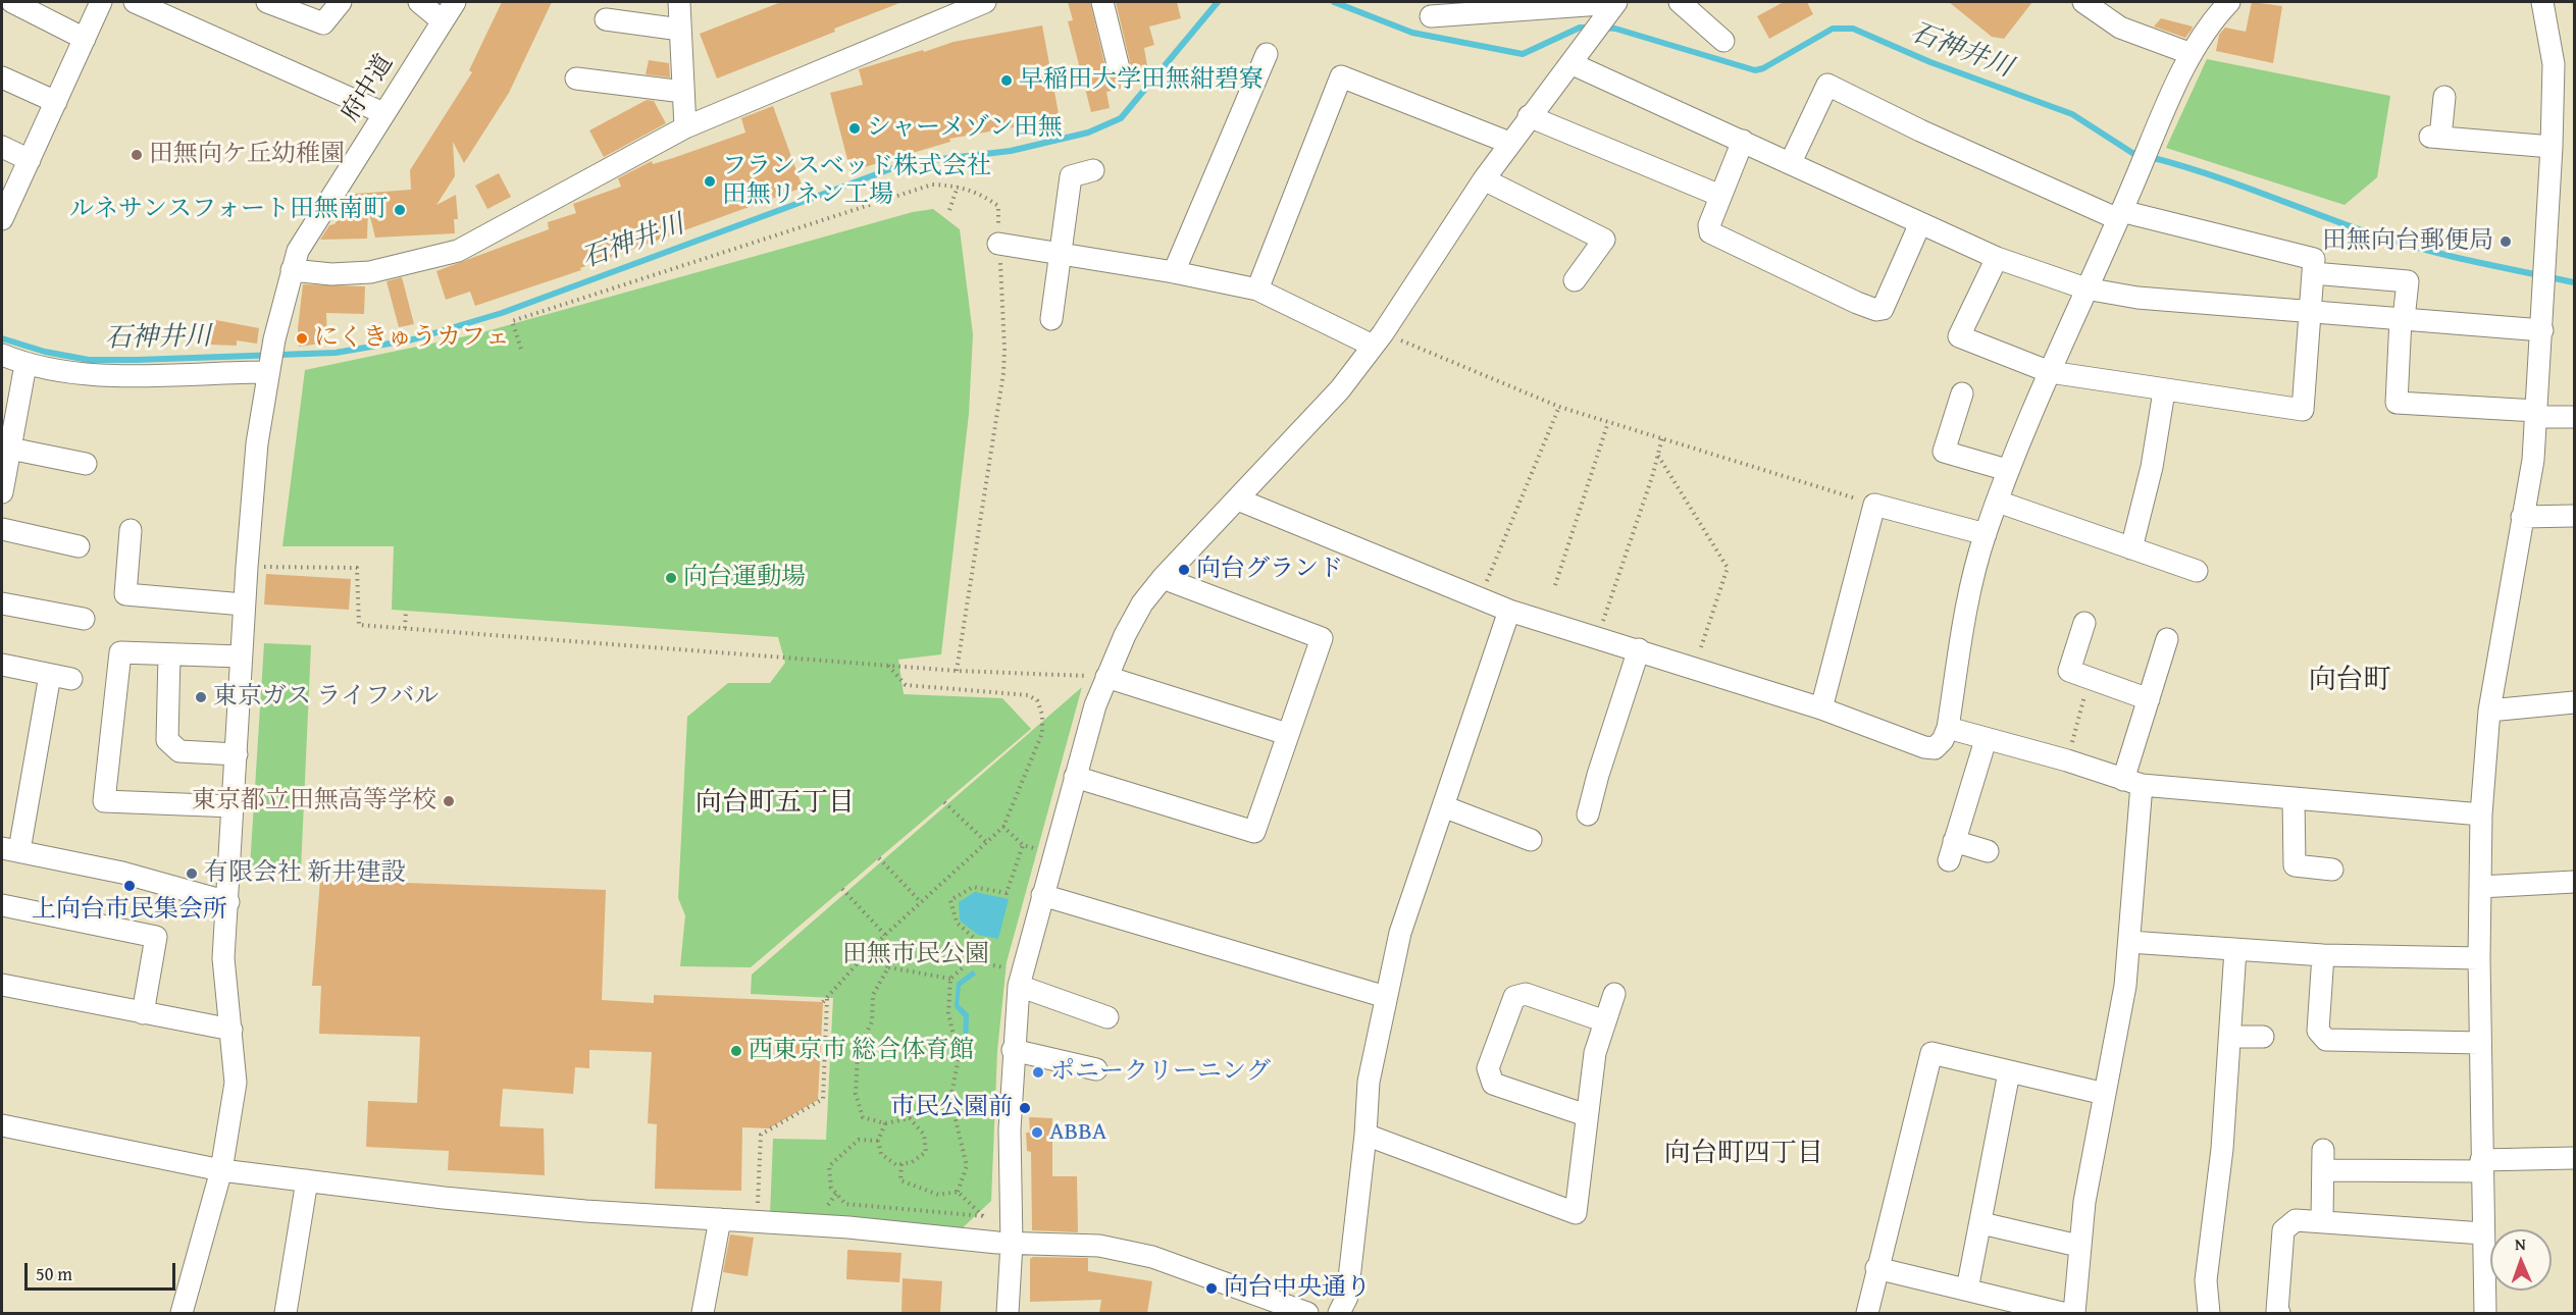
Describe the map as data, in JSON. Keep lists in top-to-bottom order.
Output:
{
  "streets": {
    "street": ["府中道"]
  },
  "districts": ["向台町", "向台町五丁目", "向台町四丁目"],
  "water": ["石神井川"],
  "parks": ["田無市民公園"],
  "places": [
    "早稲田大学田無紺碧寮",
    "シャーメゾン田無",
    "田無向ケ丘幼稚園",
    "フランスベッド株式会社 田無リネン工場",
    "ルネサンスフォート田無南町",
    "田無向台郵便局",
    "にくきゅうカフェ",
    "向台グランド",
    "向台運動場",
    "東京ガス ライフバル",
    "東京都立田無高等学校",
    "有限会社 新井建設",
    "上向台市民集会所",
    "西東京市 総合体育館",
    "ポニークリーニング",
    "市民公園前",
    "ABBA",
    "向台中央通り"
  ],
  "scale_bar": "50 m",
  "north": "top"
}
